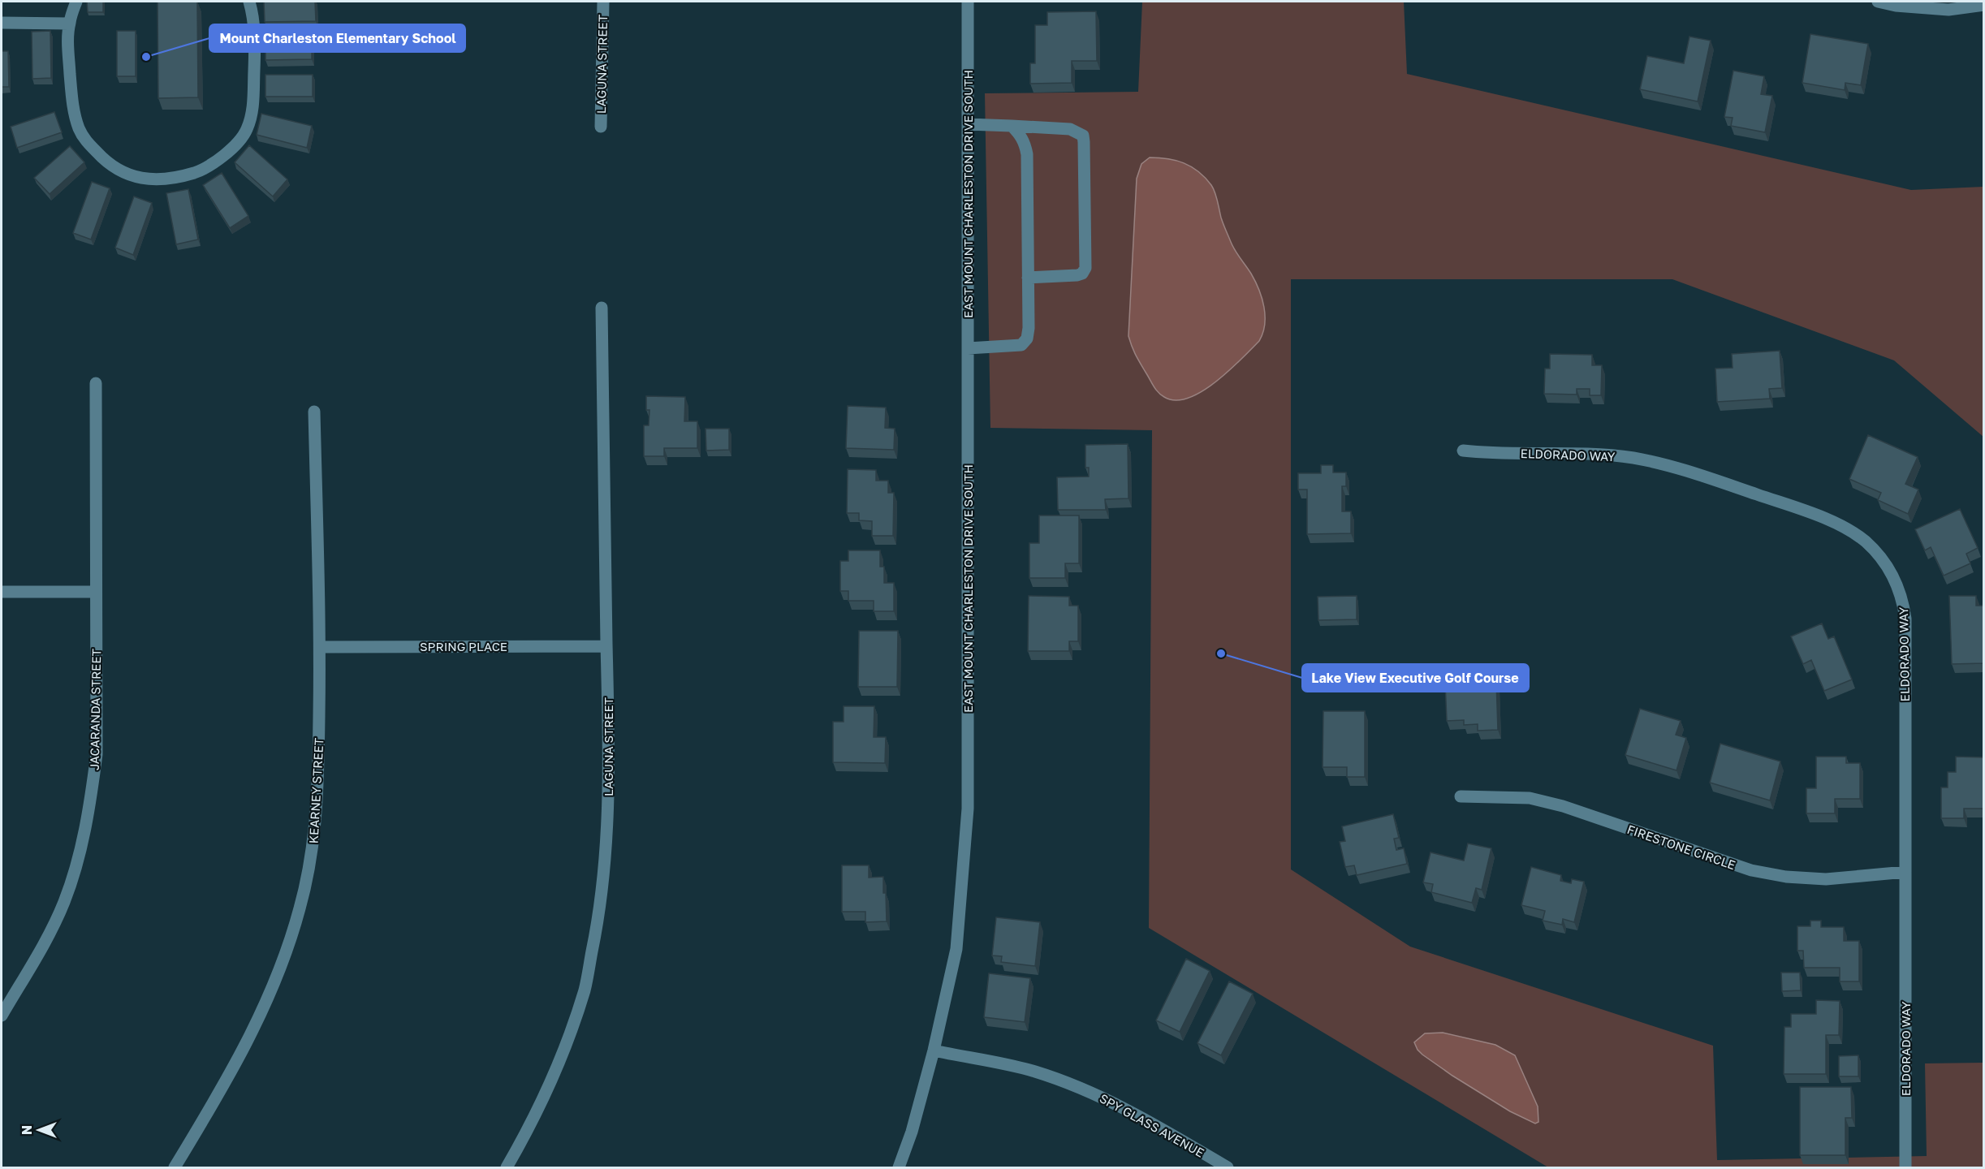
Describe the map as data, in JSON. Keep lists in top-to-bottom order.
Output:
{
  "streets": {
    "street": [
      "LAGUNA STREET",
      "EAST MOUNT CHARLESTON DRIVE SOUTH",
      "ELDORADO WAY",
      "SPRING PLACE",
      "JACARANDA STREET",
      "KEARNEY STREET",
      "FIRESTONE CIRCLE",
      "SPY GLASS AVENUE"
    ]
  },
  "crossings": [
    ["LAGUNA STREET", "SPRING PLACE"],
    ["EAST MOUNT CHARLESTON DRIVE SOUTH", "SPY GLASS AVENUE"],
    ["ELDORADO WAY", "FIRESTONE CIRCLE"],
    ["SPRING PLACE", "KEARNEY STREET"]
  ],
  "places": ["Mount Charleston Elementary School", "Lake View Executive Golf Course"],
  "north": "left"
}
